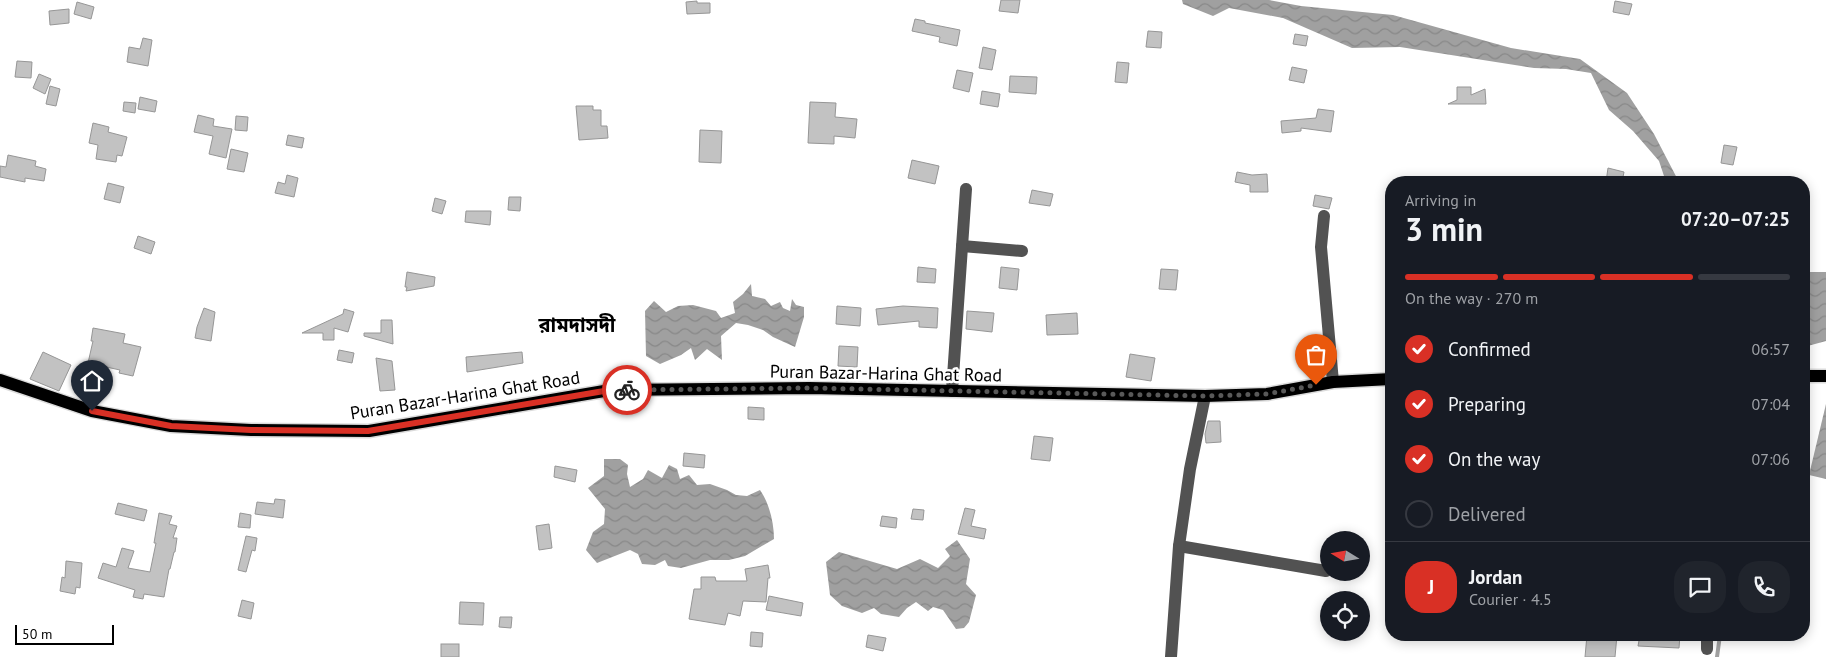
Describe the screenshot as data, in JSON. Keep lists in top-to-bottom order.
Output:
{
  "streets": {
    "main road": ["Puran Bazar-Harina Ghat Road"]
  },
  "districts": ["রামদাসদী"],
  "scale_bar": "50 m",
  "north": "left",
  "page": {
    "heading": ["3 min", "Arriving in", "07:20–07:25"],
    "panel": ["Jordan", "Courier · 4.5"],
    "bar": "On the way · 270 m",
    "list": [
      ["Confirmed", "06:57"],
      ["Preparing", "07:04"],
      ["On the way", "07:06"],
      "Delivered"
    ],
    "round": "J",
    "scale": "50 m"
  }
}
